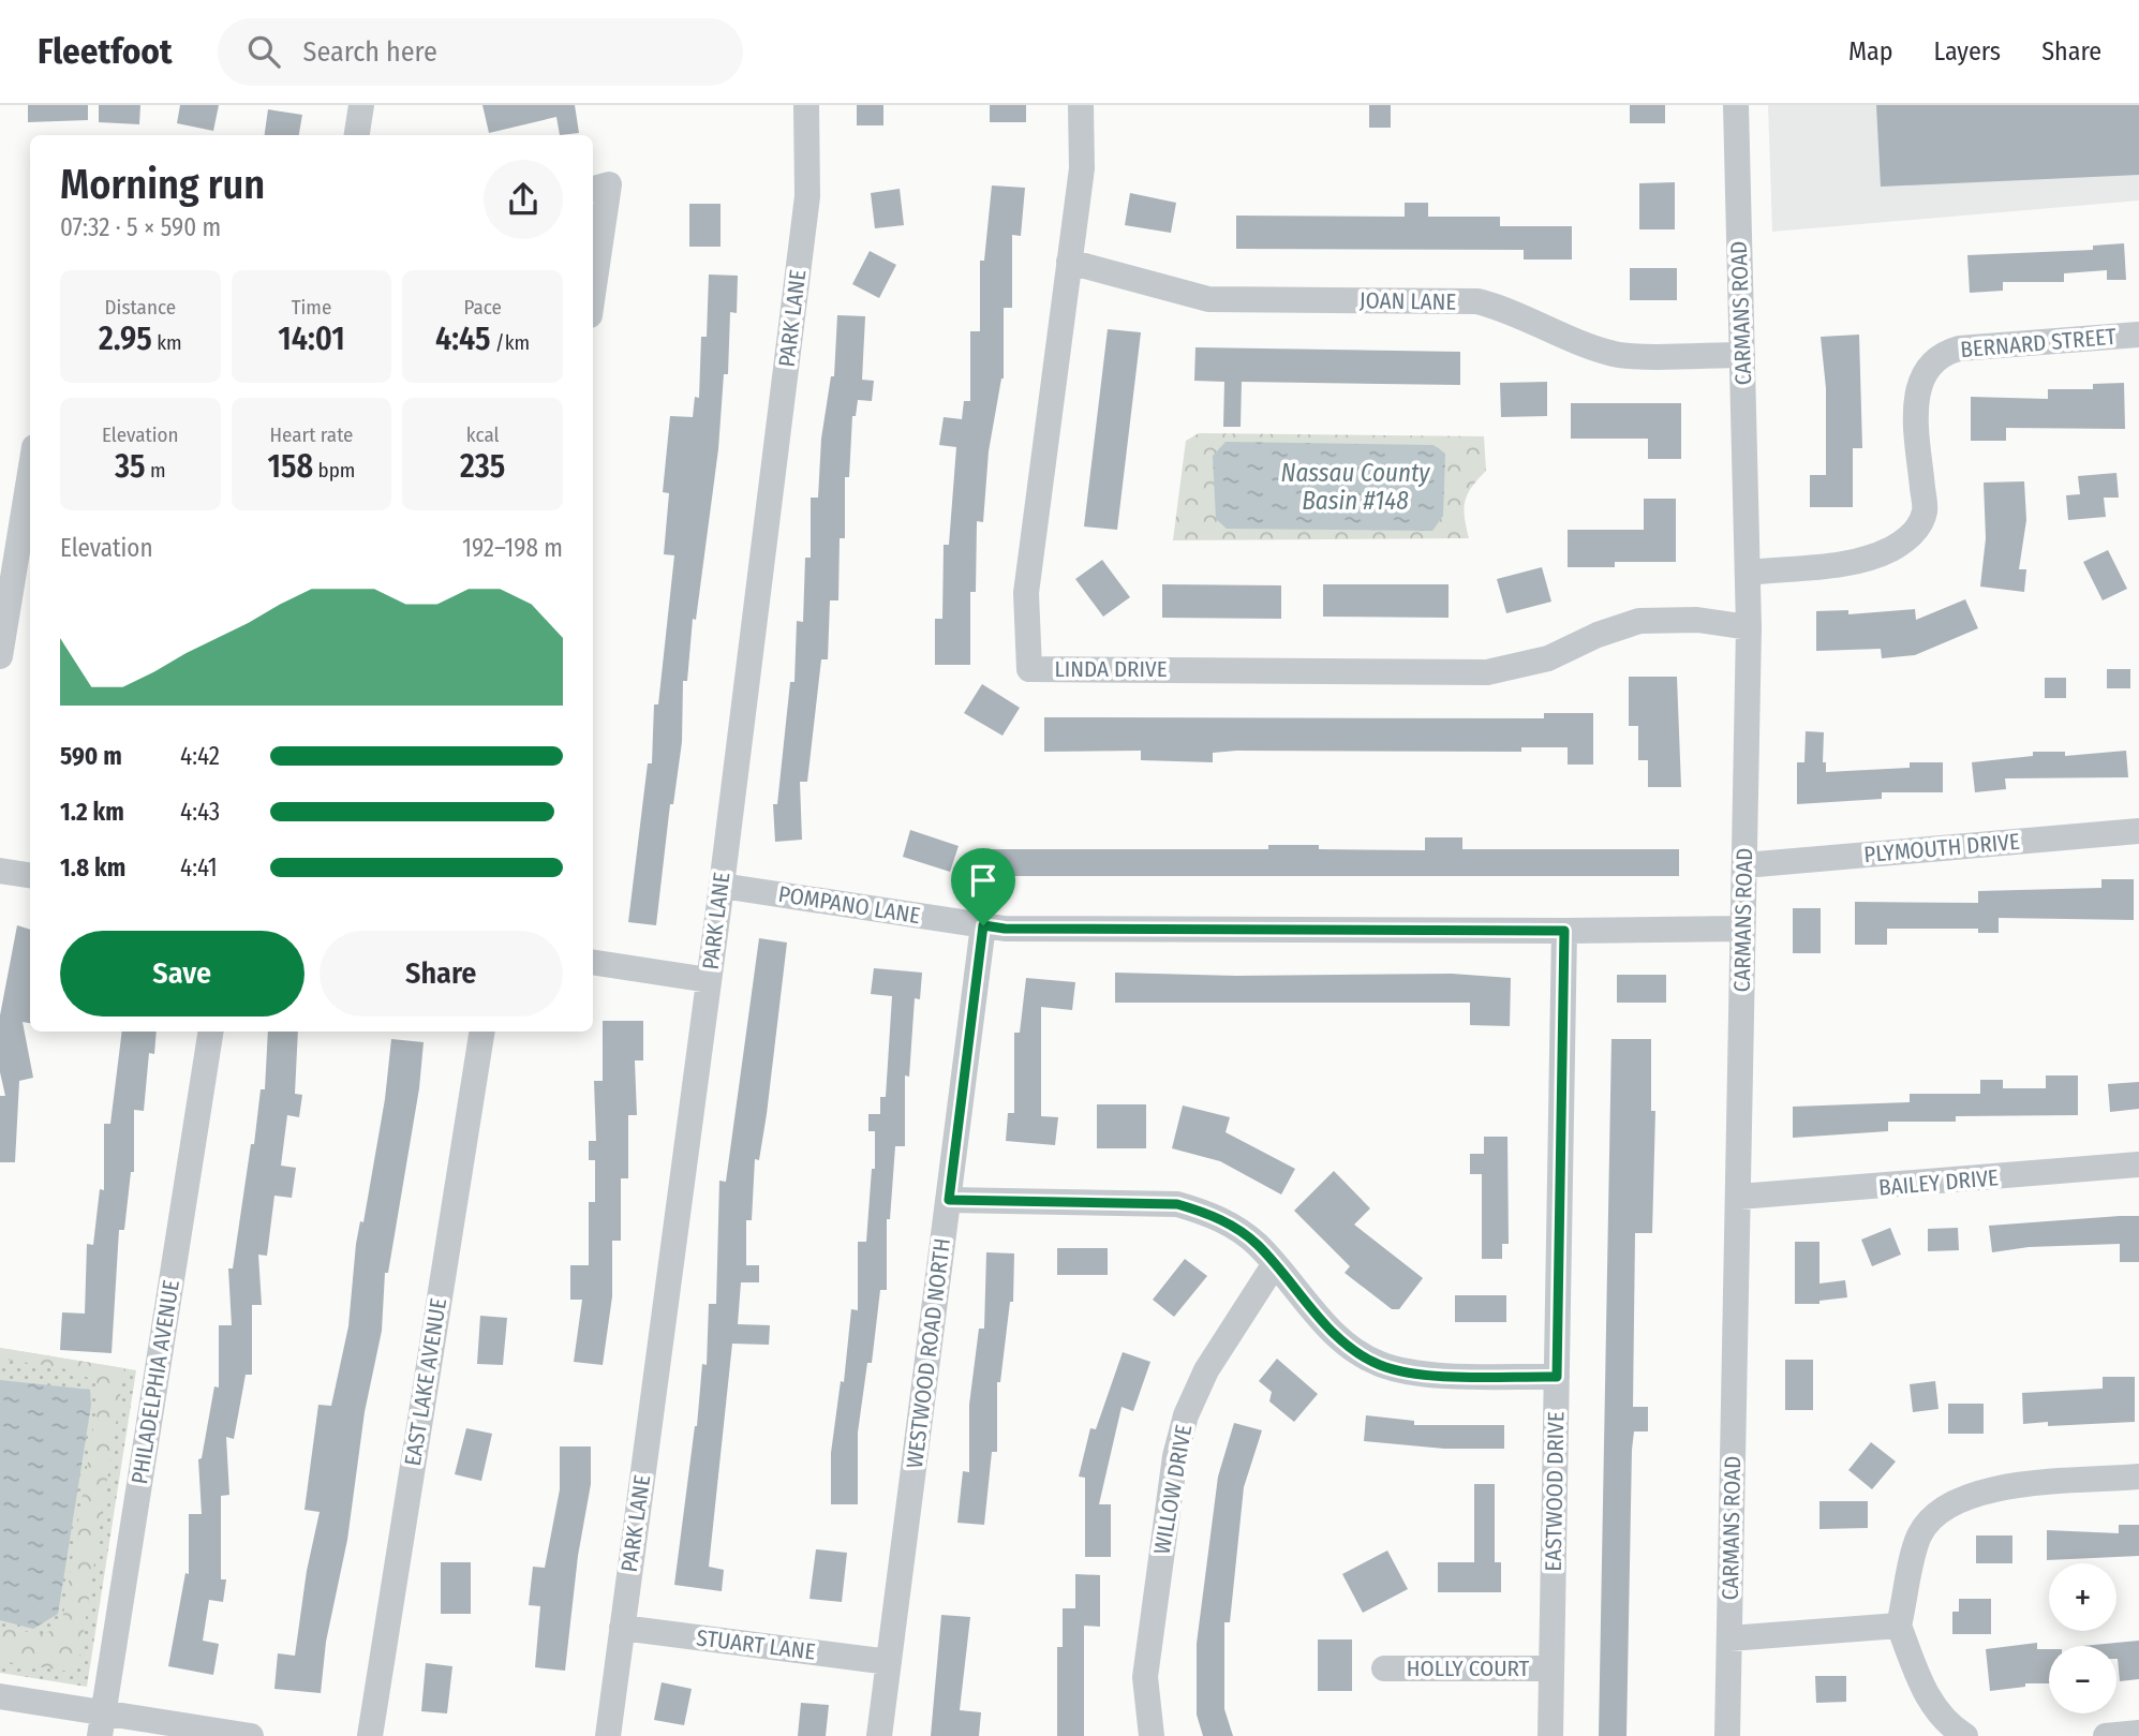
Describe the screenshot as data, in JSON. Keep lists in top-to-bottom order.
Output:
{
  "streets": {
    "street": [
      "JOAN LANE",
      "CARMANS ROAD",
      "PARK LANE",
      "BERNARD STREET",
      "LINDA DRIVE",
      "PLYMOUTH DRIVE",
      "POMPANO LANE",
      "BAILEY DRIVE",
      "WESTWOOD ROAD NORTH",
      "PHILADELPHIA AVENUE",
      "EAST LAKE AVENUE",
      "WILLOW DRIVE",
      "EASTWOOD DRIVE",
      "STUART LANE",
      "HOLLY COURT"
    ]
  },
  "crossings": [
    ["JOAN LANE", "CARMANS ROAD"],
    ["JOAN LANE", "LINDA DRIVE"],
    ["CARMANS ROAD", "BERNARD STREET"],
    ["CARMANS ROAD", "LINDA DRIVE"],
    ["CARMANS ROAD", "PLYMOUTH DRIVE"],
    ["CARMANS ROAD", "POMPANO LANE"],
    ["CARMANS ROAD", "BAILEY DRIVE"],
    ["PARK LANE", "POMPANO LANE"],
    ["PARK LANE", "STUART LANE"],
    ["POMPANO LANE", "WESTWOOD ROAD NORTH"],
    ["POMPANO LANE", "EASTWOOD DRIVE"],
    ["WESTWOOD ROAD NORTH", "STUART LANE"],
    ["EASTWOOD DRIVE", "HOLLY COURT"]
  ],
  "water": ["Nassau County Basin #148"],
  "page": {
    "header": "Fleetfoot",
    "search": "Search here",
    "nav": ["Map", "Layers", "Share"],
    "heading": ["Morning run", "07:32 · 5 × 590 m"],
    "stats": [
      ["Distance", "2.95 km"],
      ["Time", "14:01"],
      ["Pace", "4:45 /km"],
      ["Elevation", "35 m"],
      ["Heart rate", "158 bpm"],
      ["kcal", "235"]
    ],
    "chart": ["Elevation", "192–198 m"],
    "list": [
      {
        "name": "590 m",
        "note": "4:42"
      },
      {
        "name": "1.2 km",
        "note": "4:43"
      },
      {
        "name": "1.8 km",
        "note": "4:41"
      }
    ],
    "buttons": ["Save", "Share"],
    "map_buttons": ["+", "−"]
  }
}
